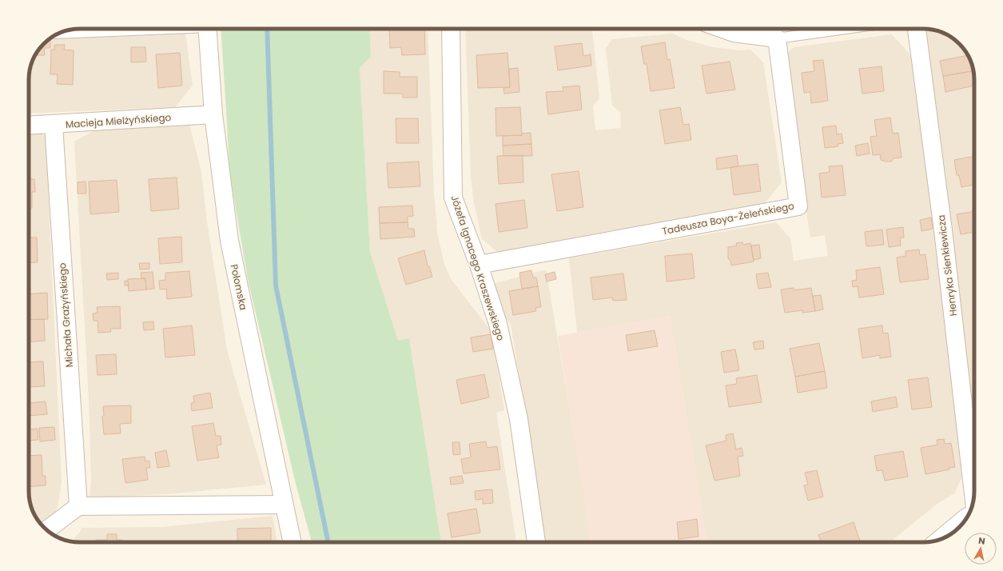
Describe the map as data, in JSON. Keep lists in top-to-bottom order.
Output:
{
  "streets": {
    "street": [
      "Macieja Mielżyńskiego",
      "Tadeusza Boya-Żeleńskiego",
      "Henryka Sienkiewicza",
      "Józefa Ignacego Kraszewskiego",
      "Połomska",
      "Michała Grażyńskiego"
    ]
  },
  "crossings": [
    ["Macieja Mielżyńskiego", "Połomska"],
    ["Macieja Mielżyńskiego", "Michała Grażyńskiego"],
    ["Tadeusza Boya-Żeleńskiego", "Józefa Ignacego Kraszewskiego"]
  ],
  "north": "top"
}
